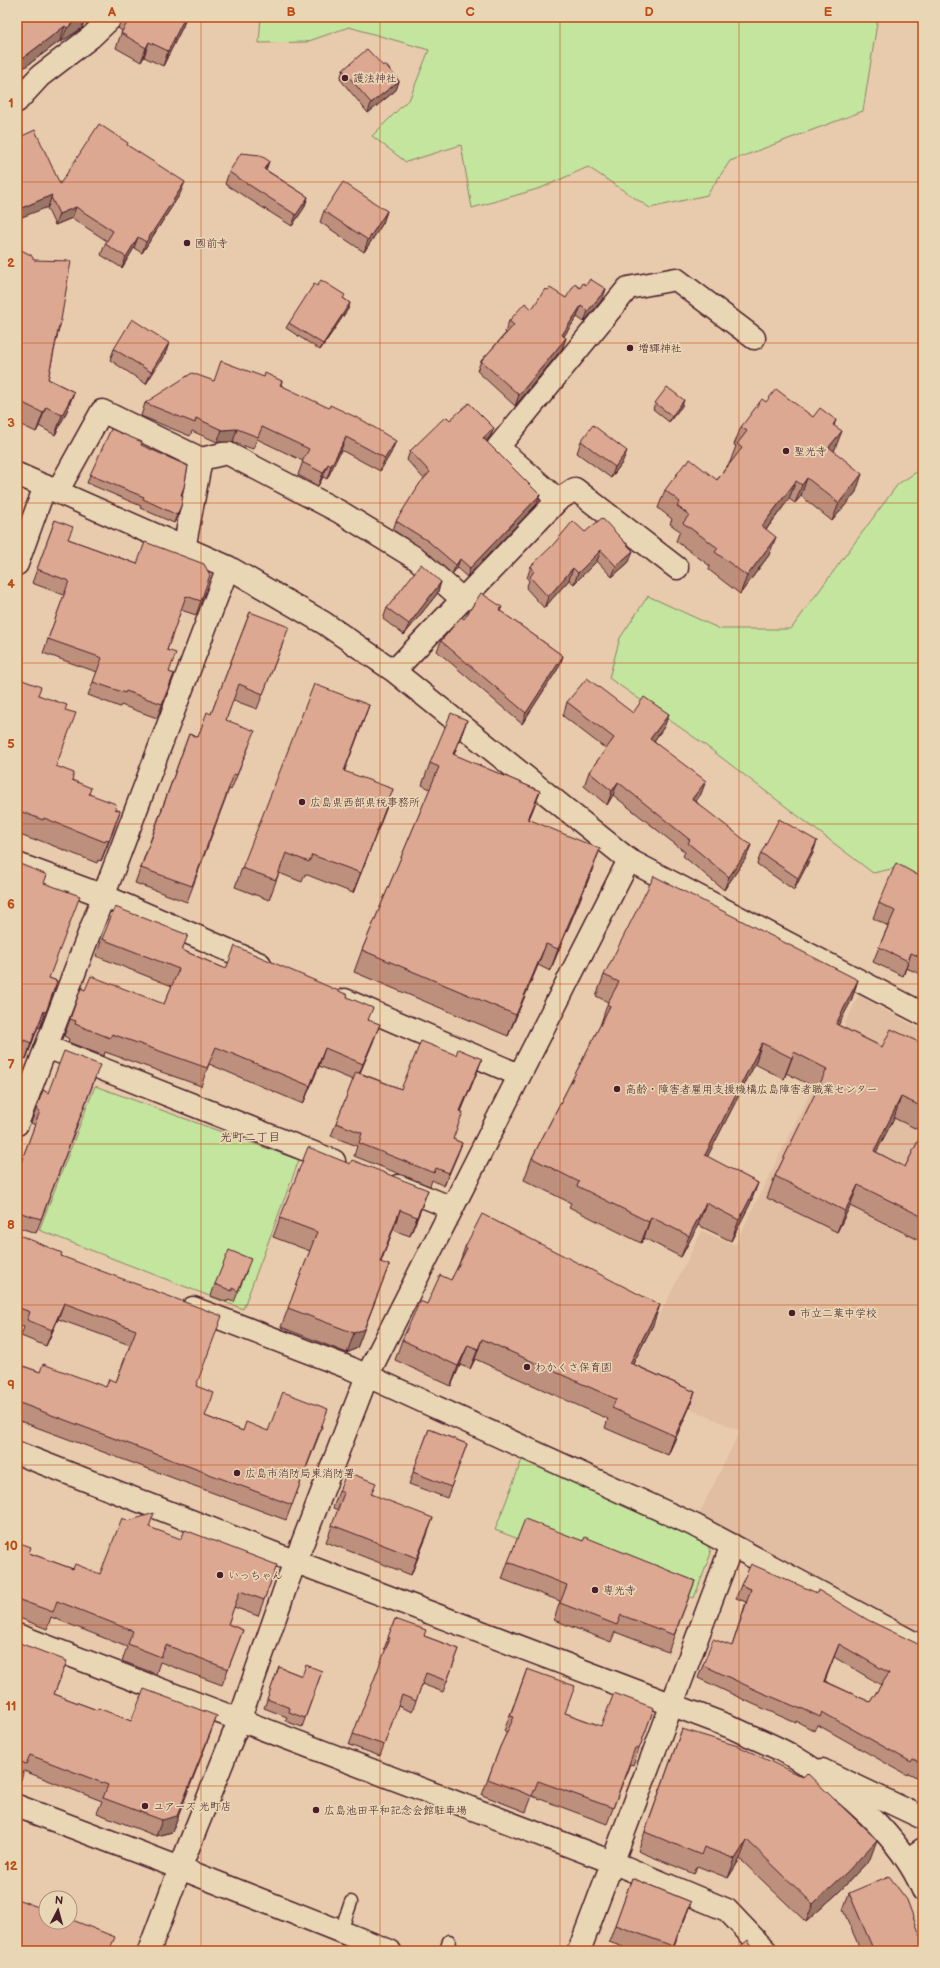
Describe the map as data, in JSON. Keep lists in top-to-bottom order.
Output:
{
  "districts": ["光町二丁目"],
  "places": [
    "護法神社",
    "國前寺",
    "増輝神社",
    "聖光寺",
    "広島県西部県税事務所",
    "高齢・障害者雇用支援機構広島障害者職業センター",
    "市立二葉中学校",
    "わかくさ保育園",
    "広島市消防局東消防署",
    "いっちゃん",
    "専光寺",
    "ユアーズ 光町店",
    "広島池田平和記念会館駐車場"
  ],
  "north": "top",
  "grid": {
    "columns": [
      "A",
      "B",
      "C",
      "D",
      "E"
    ],
    "rows": [
      "1",
      "2",
      "3",
      "4",
      "5",
      "6",
      "7",
      "8",
      "9",
      "10",
      "11",
      "12"
    ]
  }
}
